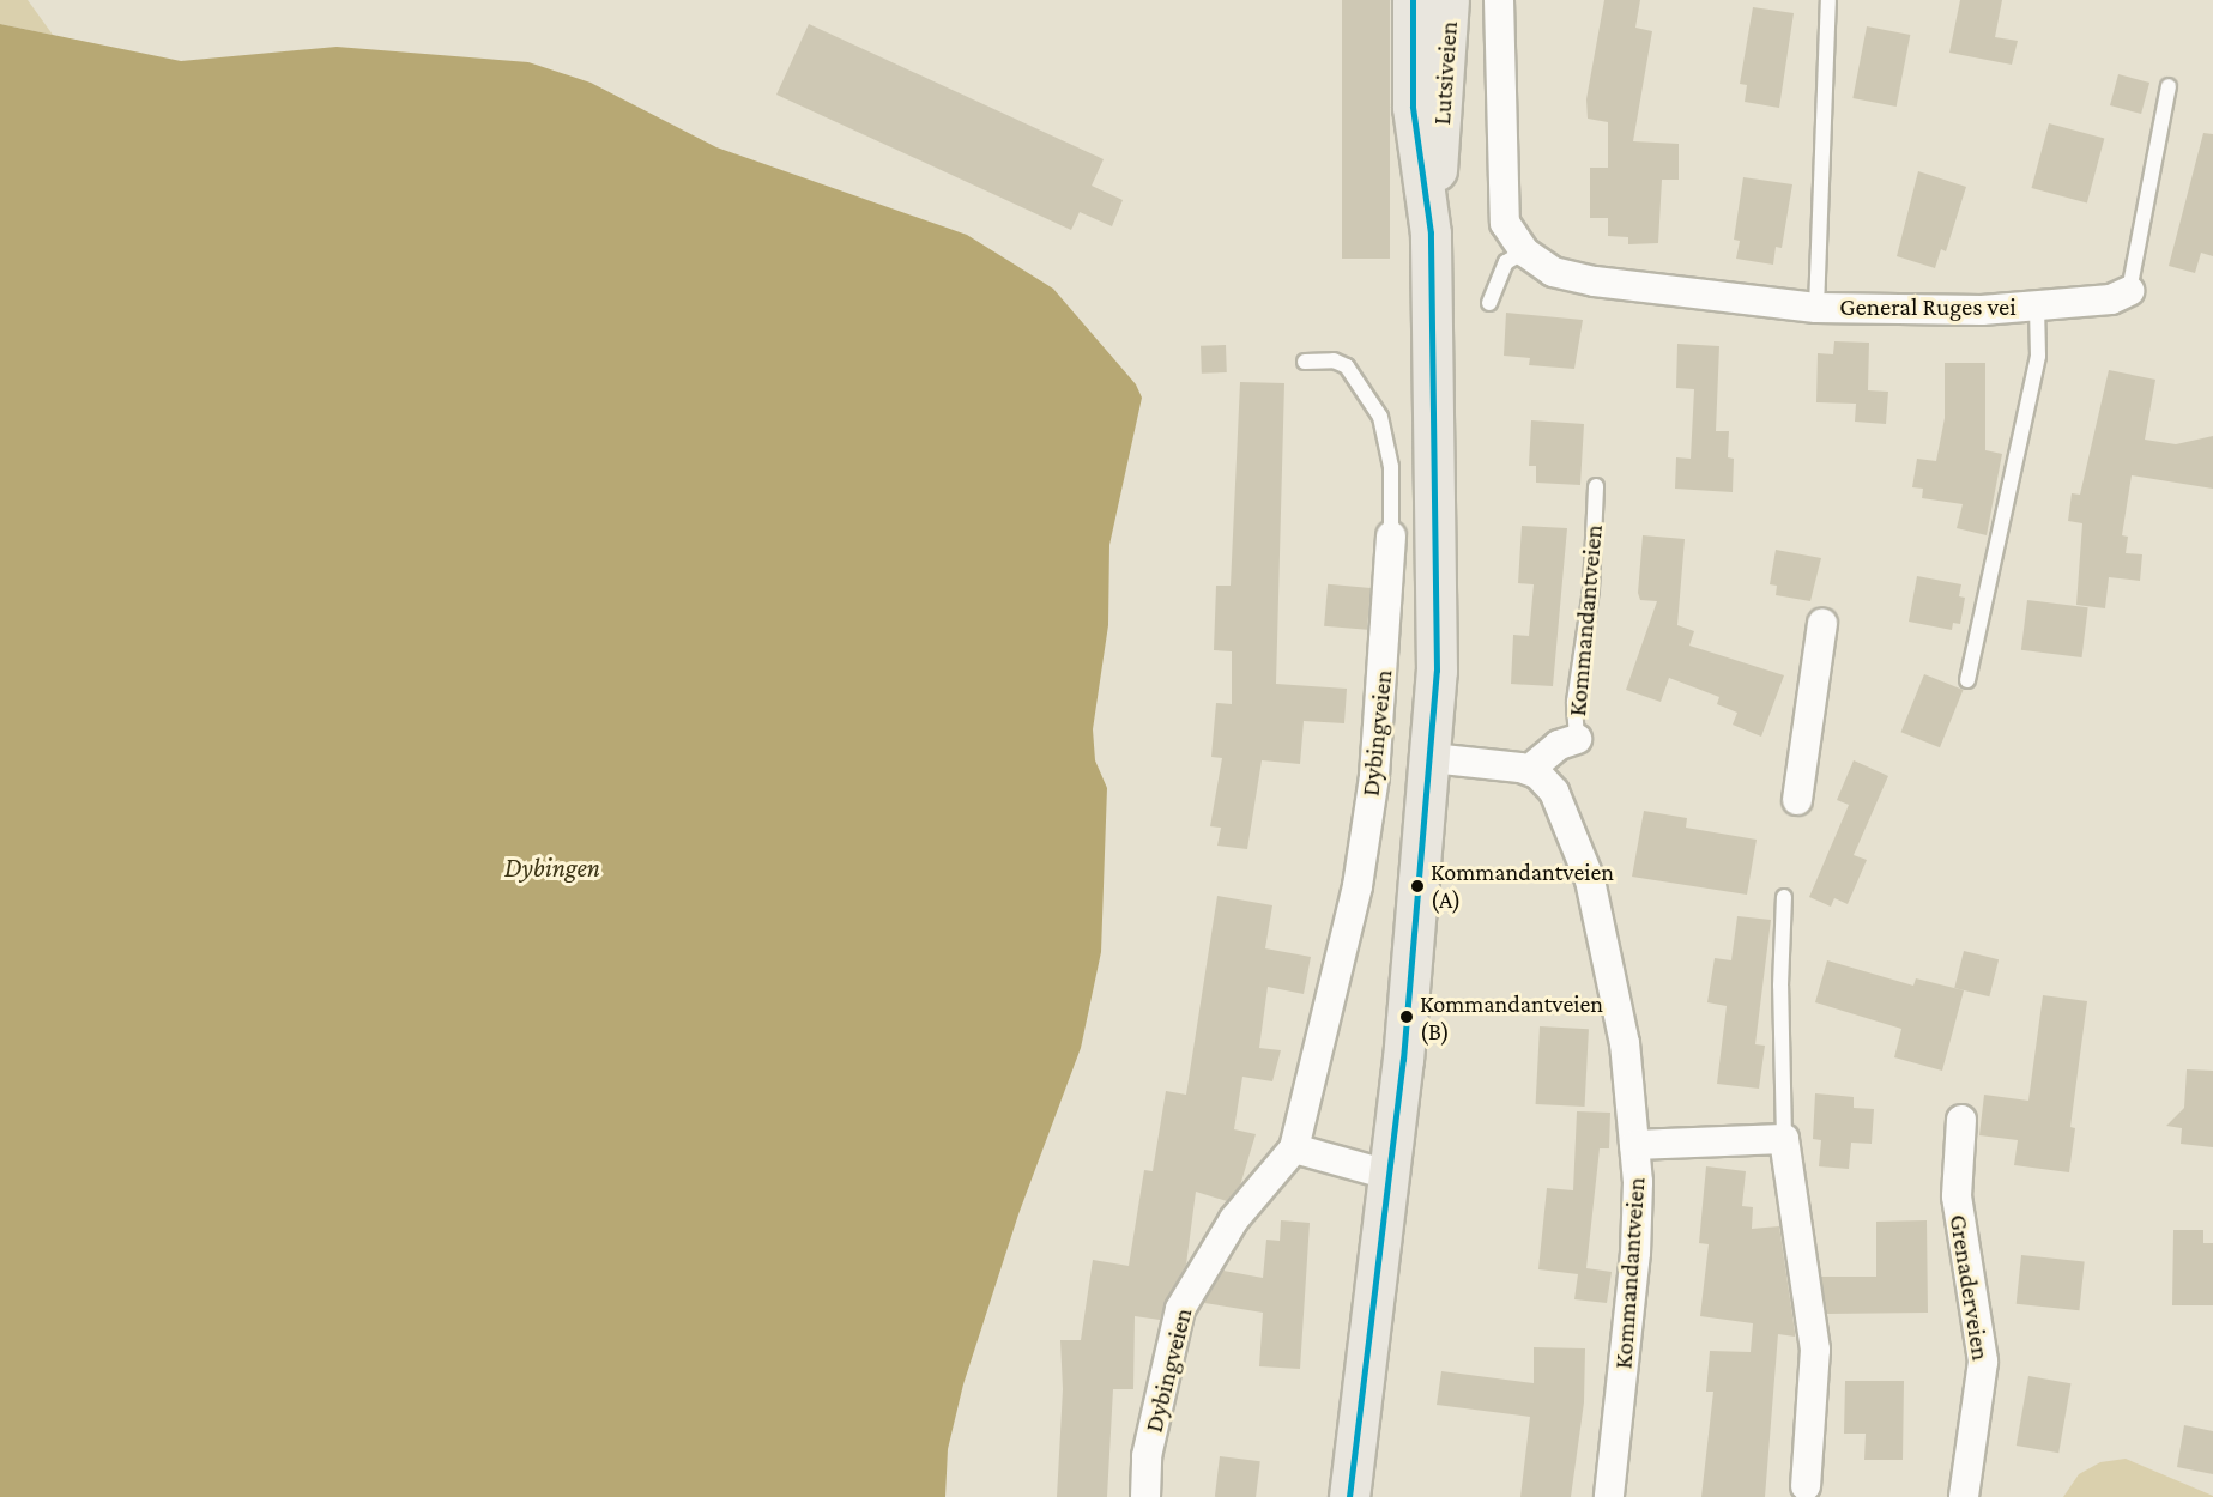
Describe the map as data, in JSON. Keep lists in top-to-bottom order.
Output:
{
  "streets": {
    "main road": ["Lutsiveien"],
    "street": [
      "General Ruges vei",
      "Kommandantveien",
      "Dybingveien",
      "Grenaderveien"
    ]
  },
  "water": ["Dybingen"],
  "places": ["Kommandantveien (A)", "Kommandantveien (B)"]
}
